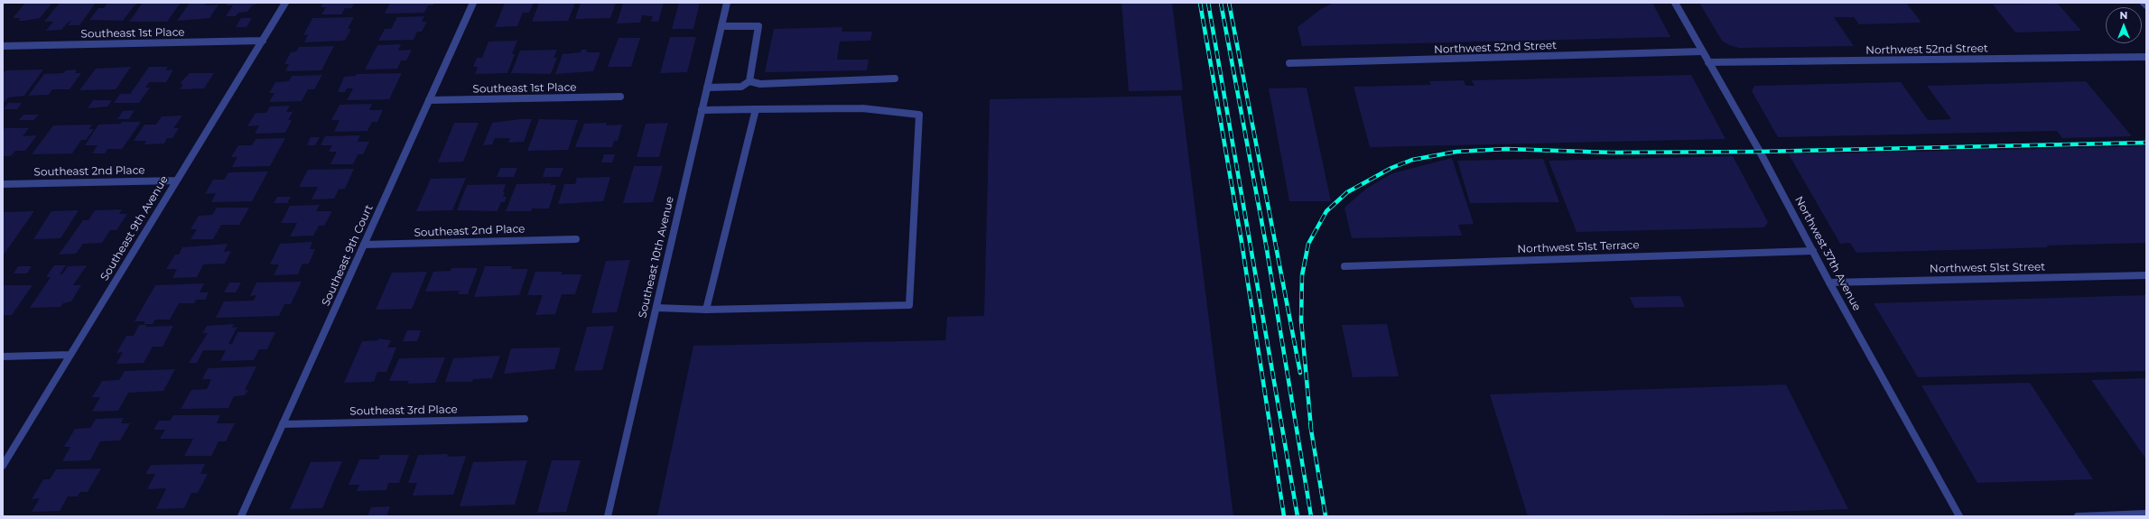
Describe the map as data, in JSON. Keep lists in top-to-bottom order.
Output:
{
  "streets": {
    "street": [
      "Southeast 1st Place",
      "Northwest 52nd Street",
      "Southeast 2nd Place",
      "Southeast 9th Avenue",
      "Northwest 51st Terrace",
      "Northwest 37th Avenue",
      "Southeast 9th Court",
      "Southeast 10th Avenue",
      "Northwest 51st Street",
      "Southeast 3rd Place"
    ]
  },
  "crossings": [
    ["Southeast 1st Place", "Southeast 9th Avenue"],
    ["Southeast 1st Place", "Southeast 9th Court"],
    ["Northwest 52nd Street", "Northwest 37th Avenue"],
    ["Southeast 2nd Place", "Southeast 9th Avenue"],
    ["Southeast 2nd Place", "Southeast 9th Court"],
    ["Northwest 51st Terrace", "Northwest 37th Avenue"],
    ["Northwest 37th Avenue", "Northwest 51st Street"],
    ["Southeast 9th Court", "Southeast 3rd Place"]
  ],
  "north": "top"
}
